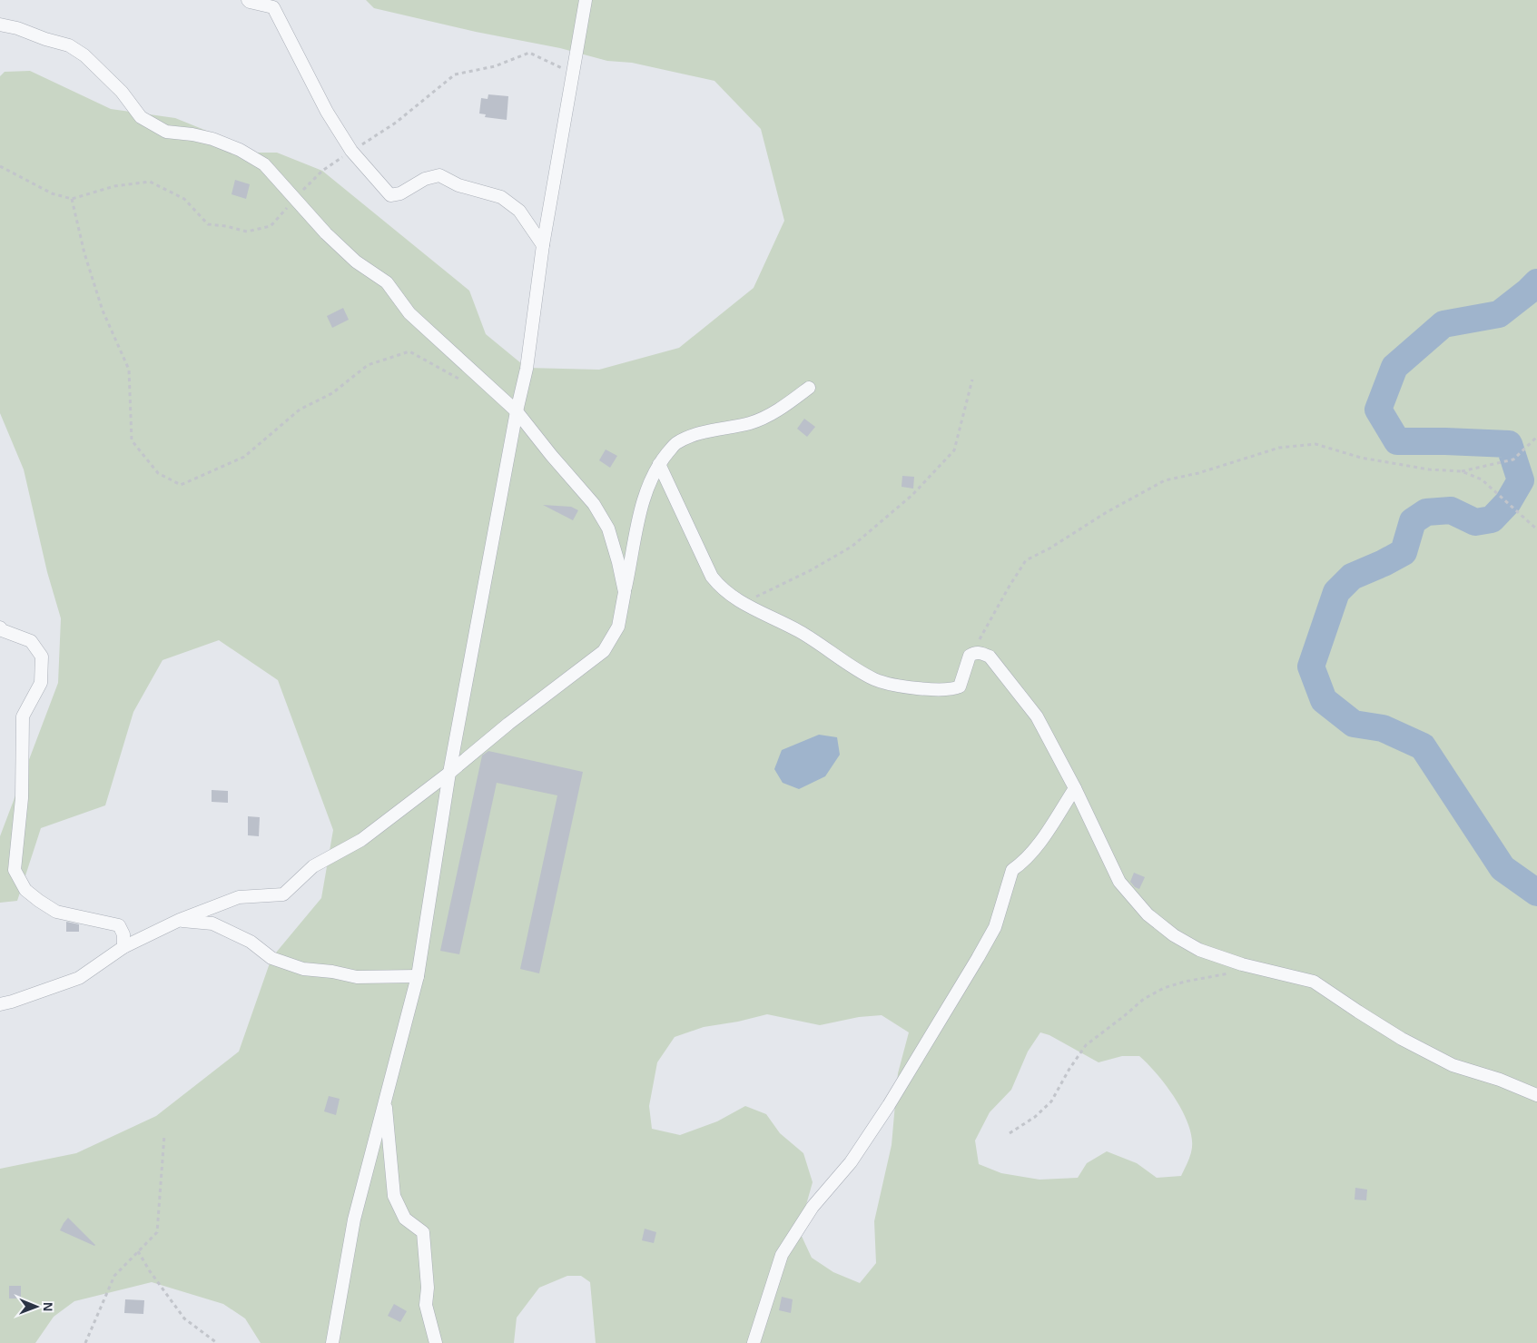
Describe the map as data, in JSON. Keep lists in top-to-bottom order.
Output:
{
  "north": "right"
}
